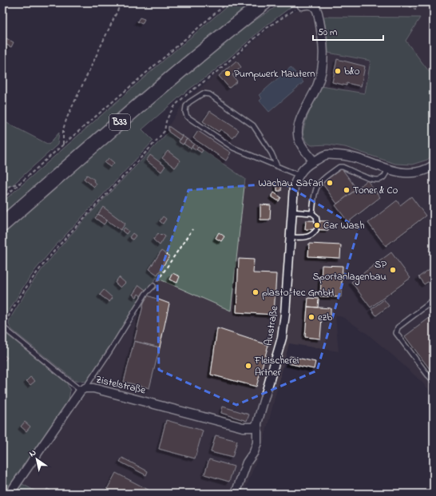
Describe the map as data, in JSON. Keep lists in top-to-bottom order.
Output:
{
  "streets": {
    "highway": ["B33"],
    "street": ["Austraße", "Zistelstraße"]
  },
  "crossings": [
    ["Austraße", "Zistelstraße"]
  ],
  "places": [
    "b&o",
    "Pumpwerk Mautern",
    "Wachau Safari",
    "Toner & Co",
    "Car Wash",
    "SP Sportanlagenbau",
    "plasto-tec GmbH",
    "ezb",
    "Fleischerei Artner"
  ],
  "scale_bar": "50 m",
  "north": "top left"
}
